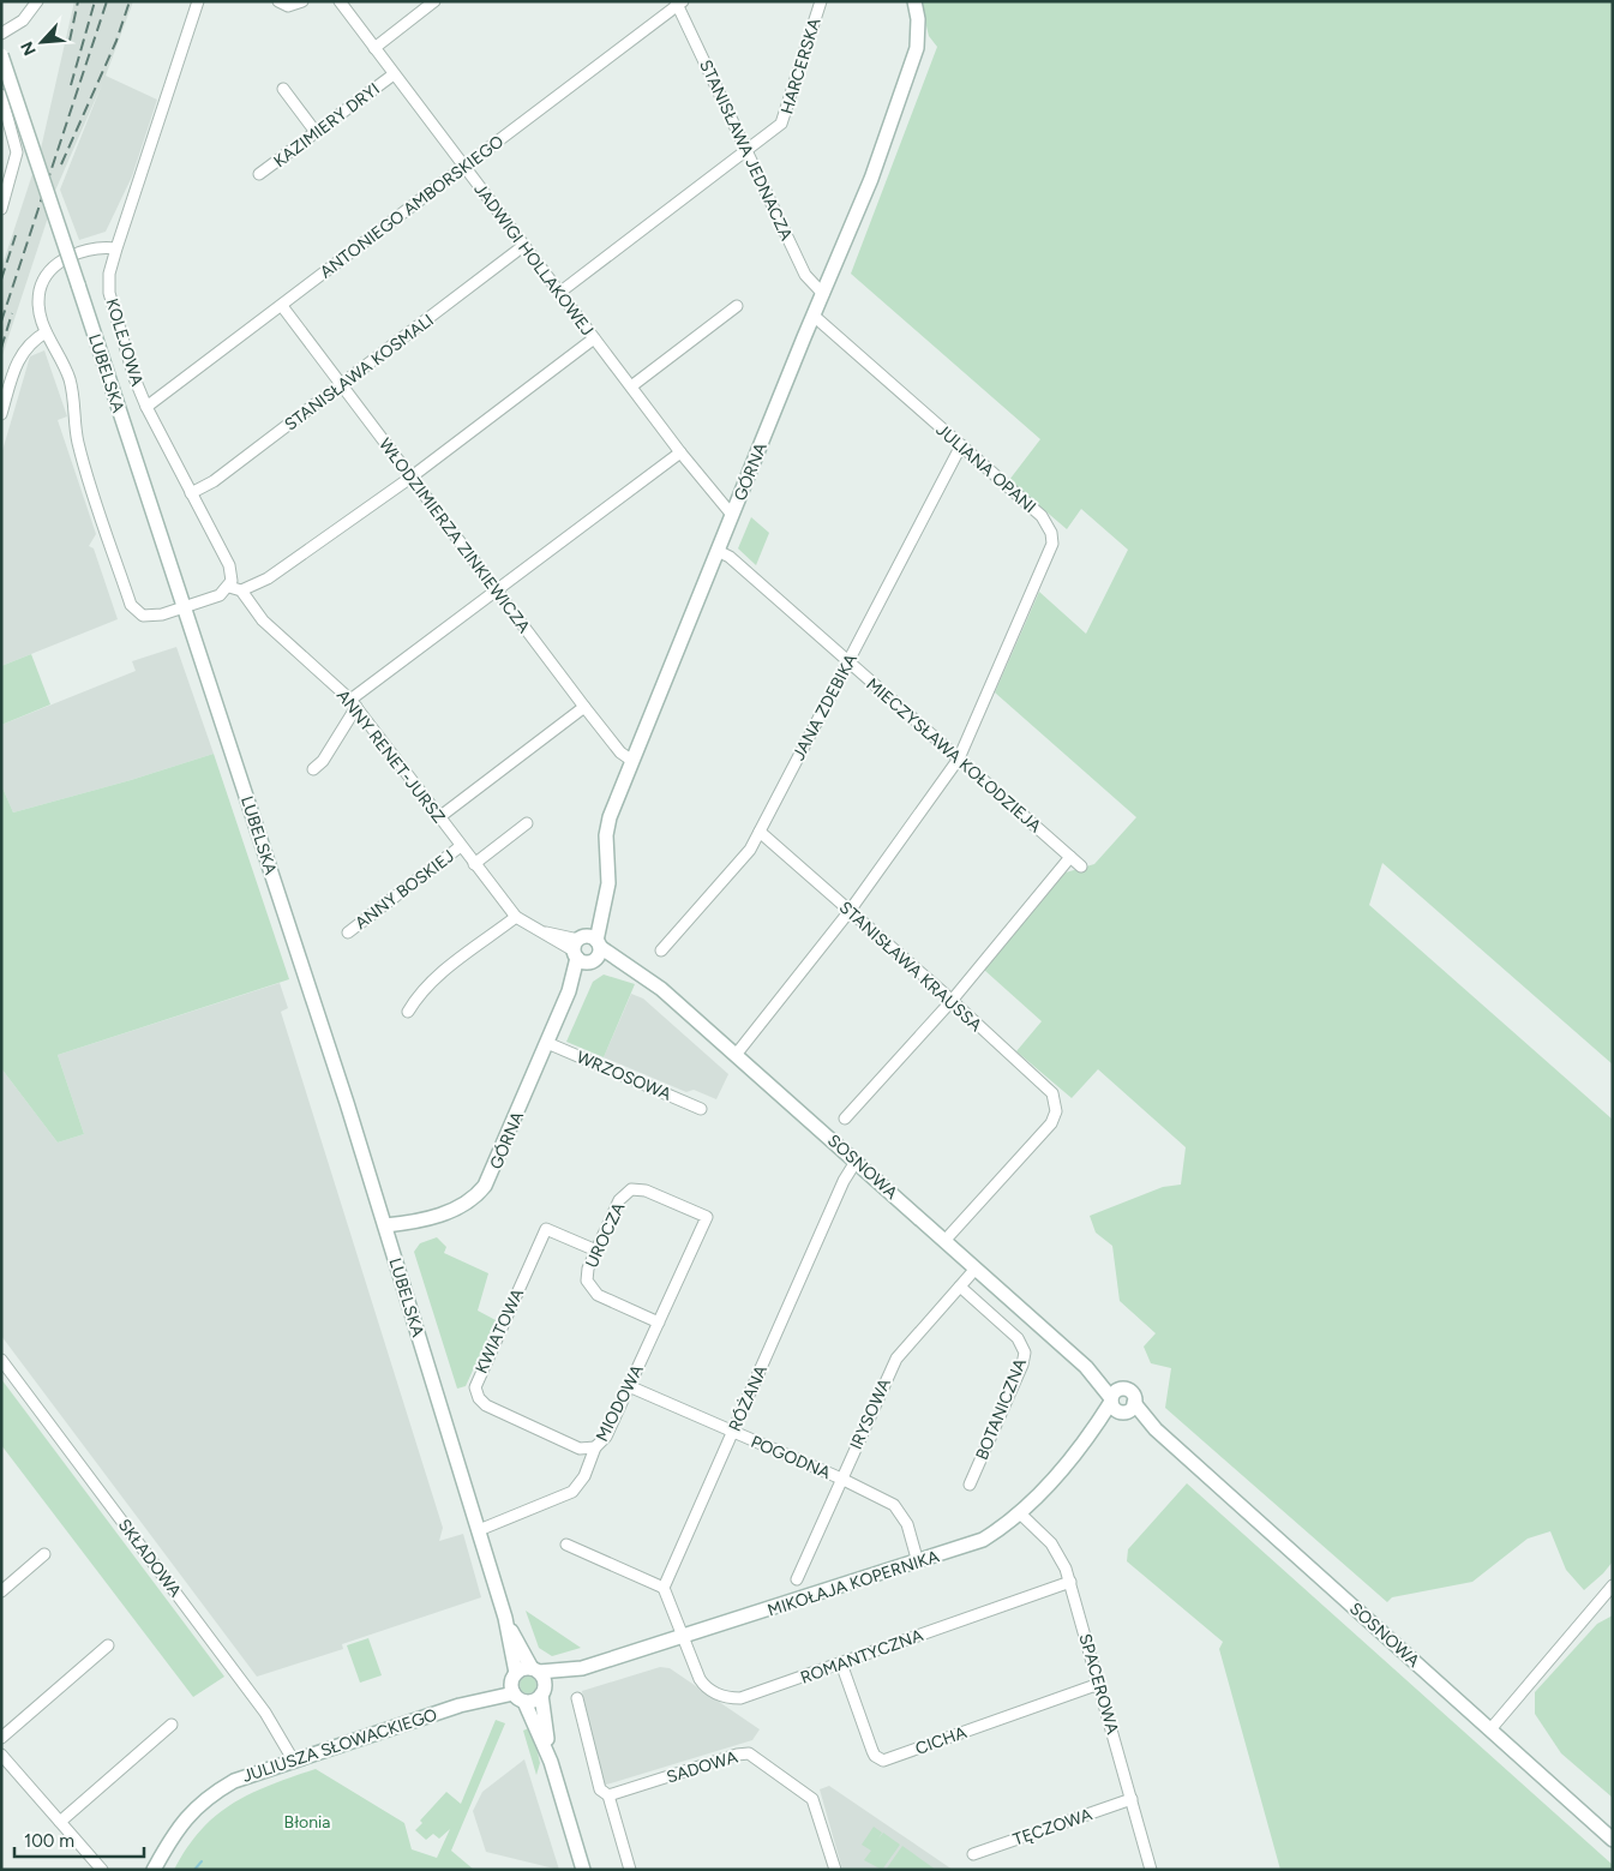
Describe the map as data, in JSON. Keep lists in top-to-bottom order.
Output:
{
  "streets": {
    "street": [
      "HARCERSKA",
      "KAZIMIERY DRYI",
      "STANISŁAWA JEDNACZA",
      "ANTONIEGO AMBORSKIEGO",
      "JADWIGI HOLLAKOWEJ",
      "KOLEJOWA",
      "STANISŁAWA KOSMALI",
      "LUBELSKA",
      "JULIANA OPANI",
      "GÓRNA",
      "WŁODZIMIERZA ZINKIEWICZA",
      "JANA ZDEBIKA",
      "MIECZYSŁAWA KOŁODZIEJA",
      "ANNY RENET-JURSZ",
      "ANNY BOSKIEJ",
      "STANISŁAWA KRAUSSA",
      "WRZOSOWA",
      "SOSNOWA",
      "UROCZA",
      "KWIATOWA",
      "RÓŻANA",
      "MIODOWA",
      "BOTANICZNA",
      "IRYSOWA",
      "POGODNA",
      "SKŁADOWA",
      "MIKOŁAJA KOPERNIKA",
      "ROMANTYCZNA",
      "SPACEROWA",
      "CICHA",
      "JULIUSZA SŁOWACKIEGO",
      "SADOWA",
      "TĘCZOWA"
    ]
  },
  "crossings": [
    ["HARCERSKA", "STANISŁAWA JEDNACZA"],
    ["HARCERSKA", "JADWIGI HOLLAKOWEJ"],
    ["KAZIMIERY DRYI", "JADWIGI HOLLAKOWEJ"],
    ["STANISŁAWA JEDNACZA", "ANTONIEGO AMBORSKIEGO"],
    ["STANISŁAWA JEDNACZA", "GÓRNA"],
    ["ANTONIEGO AMBORSKIEGO", "JADWIGI HOLLAKOWEJ"],
    ["ANTONIEGO AMBORSKIEGO", "KOLEJOWA"],
    ["ANTONIEGO AMBORSKIEGO", "WŁODZIMIERZA ZINKIEWICZA"],
    ["JADWIGI HOLLAKOWEJ", "STANISŁAWA KOSMALI"],
    ["JADWIGI HOLLAKOWEJ", "GÓRNA"],
    ["KOLEJOWA", "STANISŁAWA KOSMALI"],
    ["STANISŁAWA KOSMALI", "WŁODZIMIERZA ZINKIEWICZA"],
    ["LUBELSKA", "GÓRNA"],
    ["LUBELSKA", "MIODOWA"],
    ["LUBELSKA", "MIKOŁAJA KOPERNIKA"],
    ["LUBELSKA", "JULIUSZA SŁOWACKIEGO"],
    ["JULIANA OPANI", "GÓRNA"],
    ["JULIANA OPANI", "JANA ZDEBIKA"],
    ["JULIANA OPANI", "MIECZYSŁAWA KOŁODZIEJA"],
    ["JULIANA OPANI", "STANISŁAWA KRAUSSA"],
    ["JULIANA OPANI", "SOSNOWA"],
    ["GÓRNA", "WŁODZIMIERZA ZINKIEWICZA"],
    ["GÓRNA", "MIECZYSŁAWA KOŁODZIEJA"],
    ["GÓRNA", "ANNY RENET-JURSZ"],
    ["GÓRNA", "WRZOSOWA"],
    ["GÓRNA", "SOSNOWA"],
    ["JANA ZDEBIKA", "MIECZYSŁAWA KOŁODZIEJA"],
    ["JANA ZDEBIKA", "STANISŁAWA KRAUSSA"],
    ["ANNY RENET-JURSZ", "ANNY BOSKIEJ"],
    ["ANNY RENET-JURSZ", "SOSNOWA"],
    ["STANISŁAWA KRAUSSA", "SOSNOWA"],
    ["SOSNOWA", "RÓŻANA"],
    ["SOSNOWA", "IRYSOWA"],
    ["SOSNOWA", "MIKOŁAJA KOPERNIKA"],
    ["UROCZA", "KWIATOWA"],
    ["UROCZA", "MIODOWA"],
    ["KWIATOWA", "MIODOWA"],
    ["RÓŻANA", "POGODNA"],
    ["MIODOWA", "POGODNA"],
    ["BOTANICZNA", "IRYSOWA"],
    ["IRYSOWA", "POGODNA"],
    ["POGODNA", "MIKOŁAJA KOPERNIKA"],
    ["SKŁADOWA", "JULIUSZA SŁOWACKIEGO"],
    ["MIKOŁAJA KOPERNIKA", "ROMANTYCZNA"],
    ["MIKOŁAJA KOPERNIKA", "SPACEROWA"],
    ["MIKOŁAJA KOPERNIKA", "JULIUSZA SŁOWACKIEGO"],
    ["ROMANTYCZNA", "SPACEROWA"],
    ["ROMANTYCZNA", "CICHA"],
    ["SPACEROWA", "CICHA"],
    ["SPACEROWA", "TĘCZOWA"]
  ],
  "parks": ["Błonia"],
  "scale_bar": "100 m",
  "north": "bottom left"
}
